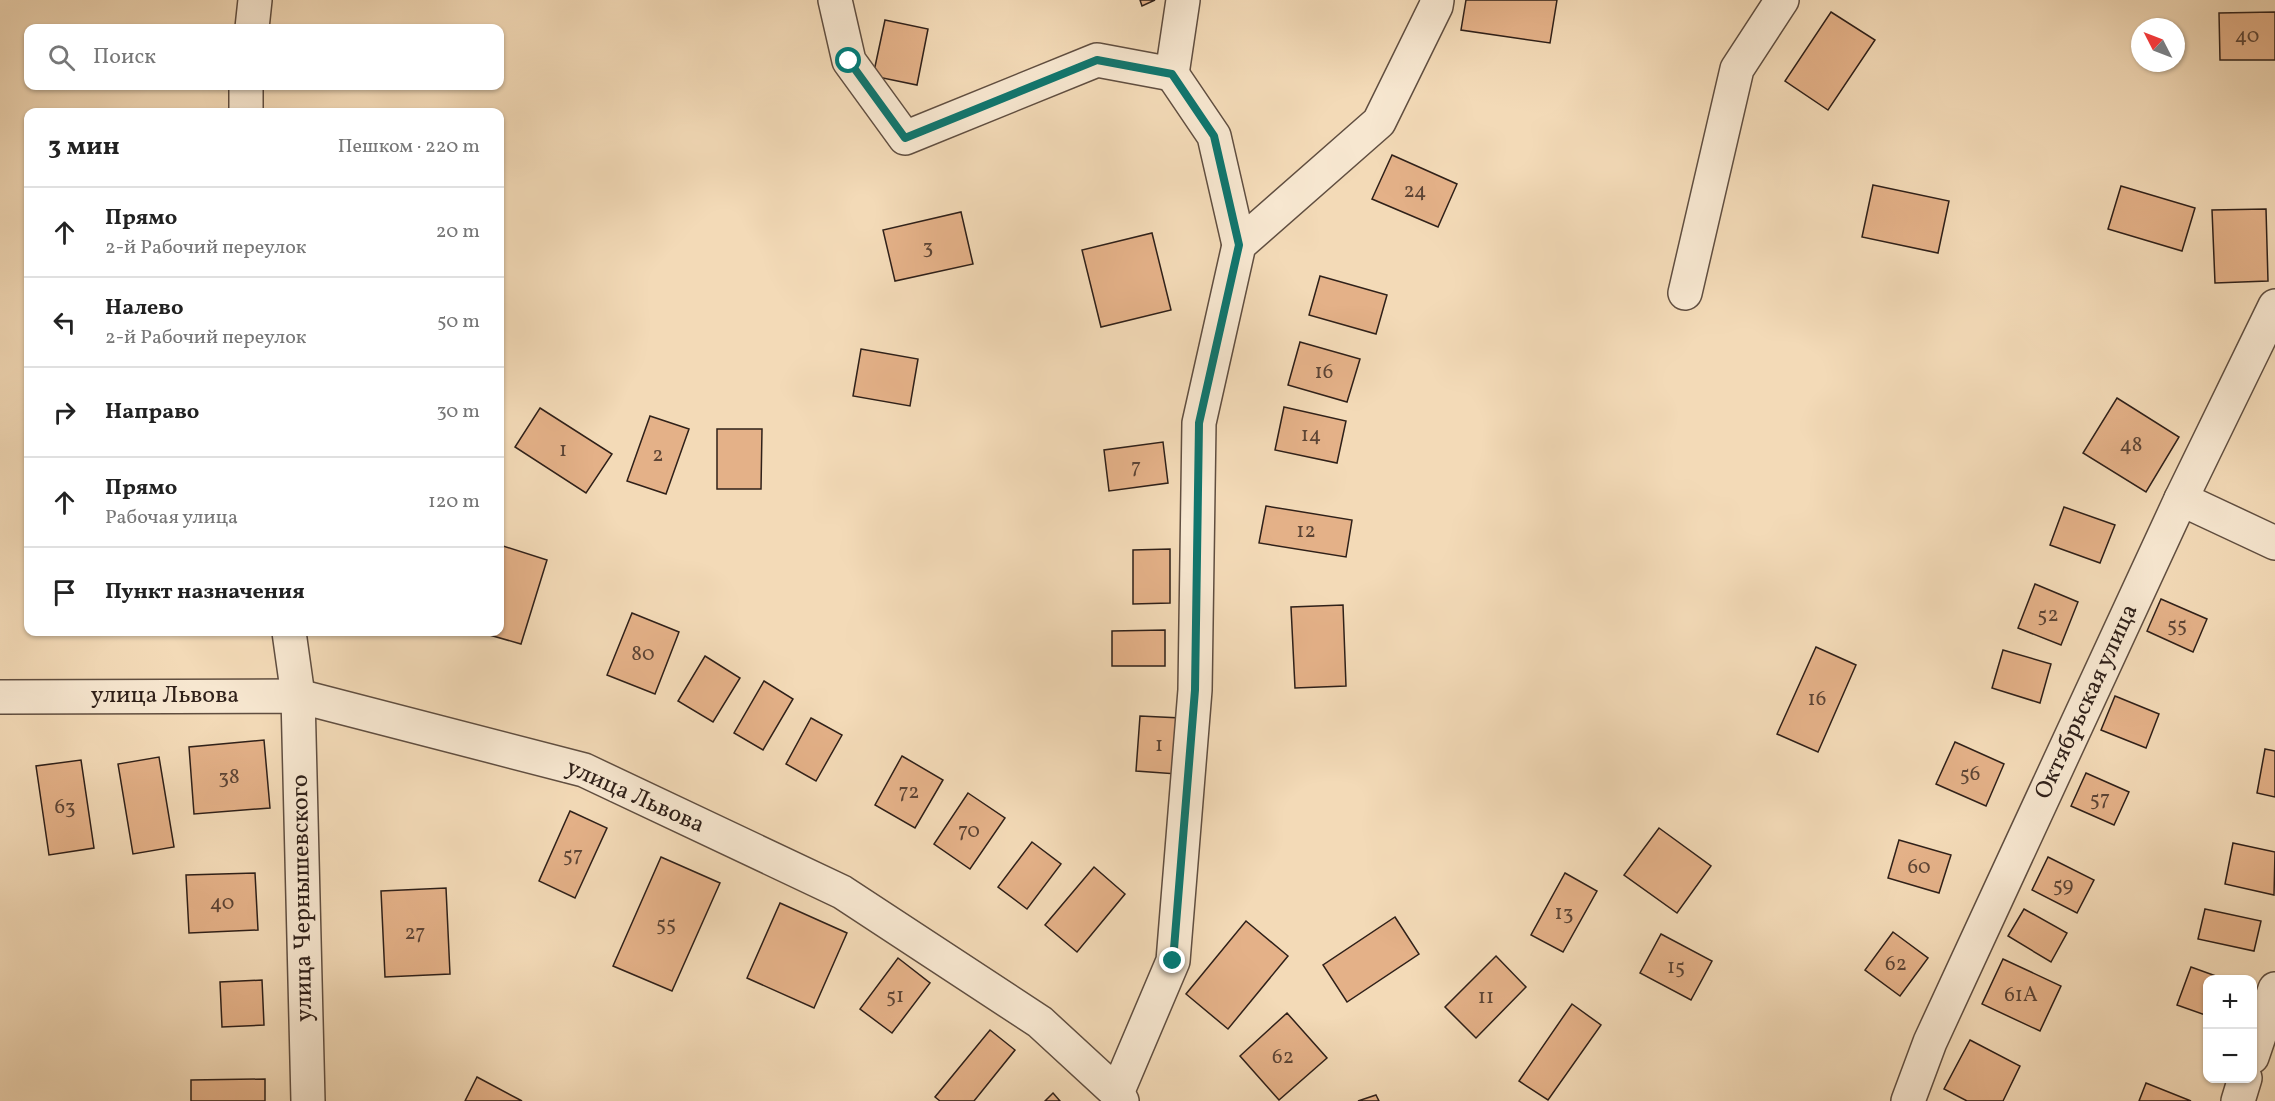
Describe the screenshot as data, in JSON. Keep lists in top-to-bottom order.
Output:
{
  "streets": {
    "street": ["улица Львова", "Октябрьская улица", "улица Чернышевского"]
  },
  "crossings": [
    ["улица Львова", "улица Чернышевского"]
  ],
  "house_numbers": [
    "40",
    "24",
    "3",
    "16",
    "14",
    "48",
    "1",
    "2",
    "7",
    "12",
    "52",
    "55",
    "80",
    "16",
    "1",
    "56",
    "38",
    "72",
    "57",
    "63",
    "70",
    "57",
    "60",
    "59",
    "40",
    "13",
    "55",
    "27",
    "62",
    "15",
    "61А",
    "51",
    "11",
    "62"
  ],
  "north": "top left",
  "page": {
    "search": "Поиск",
    "heading": ["3 мин", "Пешком · 220 m"],
    "list": [
      ["Прямо", "2-й Рабочий переулок", "20 m"],
      ["Налево", "2-й Рабочий переулок", "50 m"],
      ["Направо", "30 m"],
      ["Прямо", "Рабочая улица", "120 m"],
      "Пункт назначения"
    ],
    "map_buttons": ["+", "−"]
  }
}
